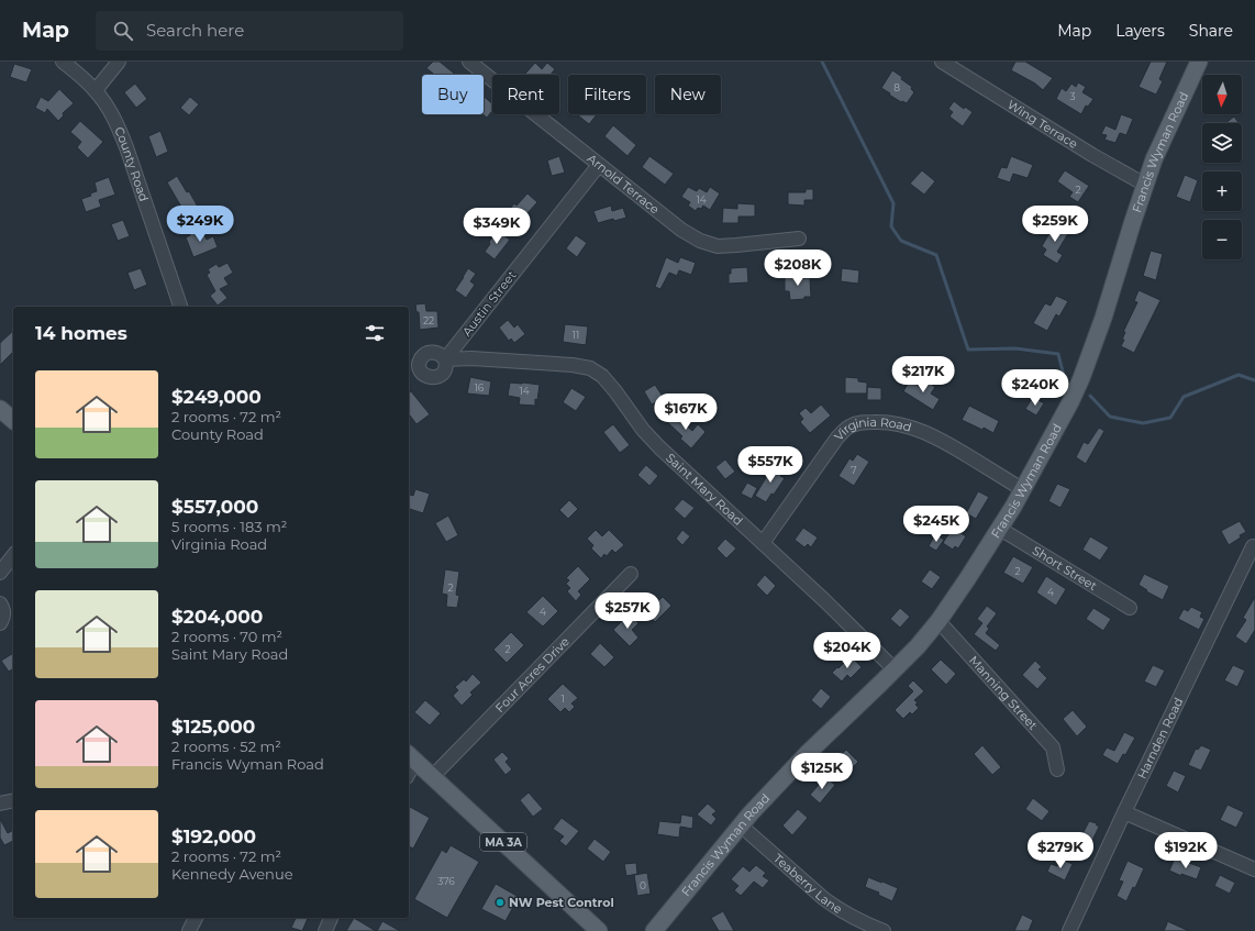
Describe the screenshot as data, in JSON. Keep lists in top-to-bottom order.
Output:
{
  "streets": {
    "main road": ["Francis Wyman Road", "MA 3A"],
    "street": [
      "Wing Terrace",
      "County Road",
      "Arnold Terrace",
      "Austin Street",
      "Virginia Road",
      "Saint Mary Road",
      "Short Street",
      "Four Acres Drive",
      "Manning Street",
      "Harnden Road",
      "Teaberry Lane"
    ]
  },
  "crossings": [
    ["Wing Terrace", "Francis Wyman Road"],
    ["Francis Wyman Road", "Virginia Road"],
    ["Francis Wyman Road", "Saint Mary Road"],
    ["Francis Wyman Road", "Short Street"],
    ["Francis Wyman Road", "Manning Street"],
    ["Francis Wyman Road", "Teaberry Lane"],
    ["Arnold Terrace", "Austin Street"],
    ["Austin Street", "Saint Mary Road"],
    ["Virginia Road", "Saint Mary Road"],
    ["Four Acres Drive", "MA 3A"]
  ],
  "places": ["NW Pest Control"],
  "house_numbers": [
    "8",
    "3",
    "2",
    "14",
    "22",
    "11",
    "16",
    "14",
    "7",
    "2",
    "2",
    "4",
    "4",
    "2",
    "1",
    "376",
    "0"
  ],
  "north": "bottom",
  "page": {
    "header": "Map",
    "search": "Search here",
    "nav": ["Map", "Layers", "Share"],
    "map_buttons": ["+", "−"],
    "chip": [
      "Buy",
      "Rent",
      "Filters",
      "New"
    ],
    "price": [
      "$249K",
      "$259K",
      "$349K",
      "$208K",
      "$217K",
      "$240K",
      "$167K",
      "$557K",
      "$245K",
      "$257K",
      "$204K",
      "$125K",
      "$279K",
      "$192K"
    ],
    "heading": "14 homes",
    "list": [
      {
        "name": "$249,000",
        "note": "2 rooms · 72 m² · County Road"
      },
      {
        "name": "$557,000",
        "note": "5 rooms · 183 m² · Virginia Road"
      },
      {
        "name": "$204,000",
        "note": "2 rooms · 70 m² · Saint Mary Road"
      },
      {
        "name": "$125,000",
        "note": "2 rooms · 52 m² · Francis Wyman Road"
      },
      {
        "name": "$192,000",
        "note": "2 rooms · 72 m² · Kennedy Avenue"
      }
    ]
  }
}
